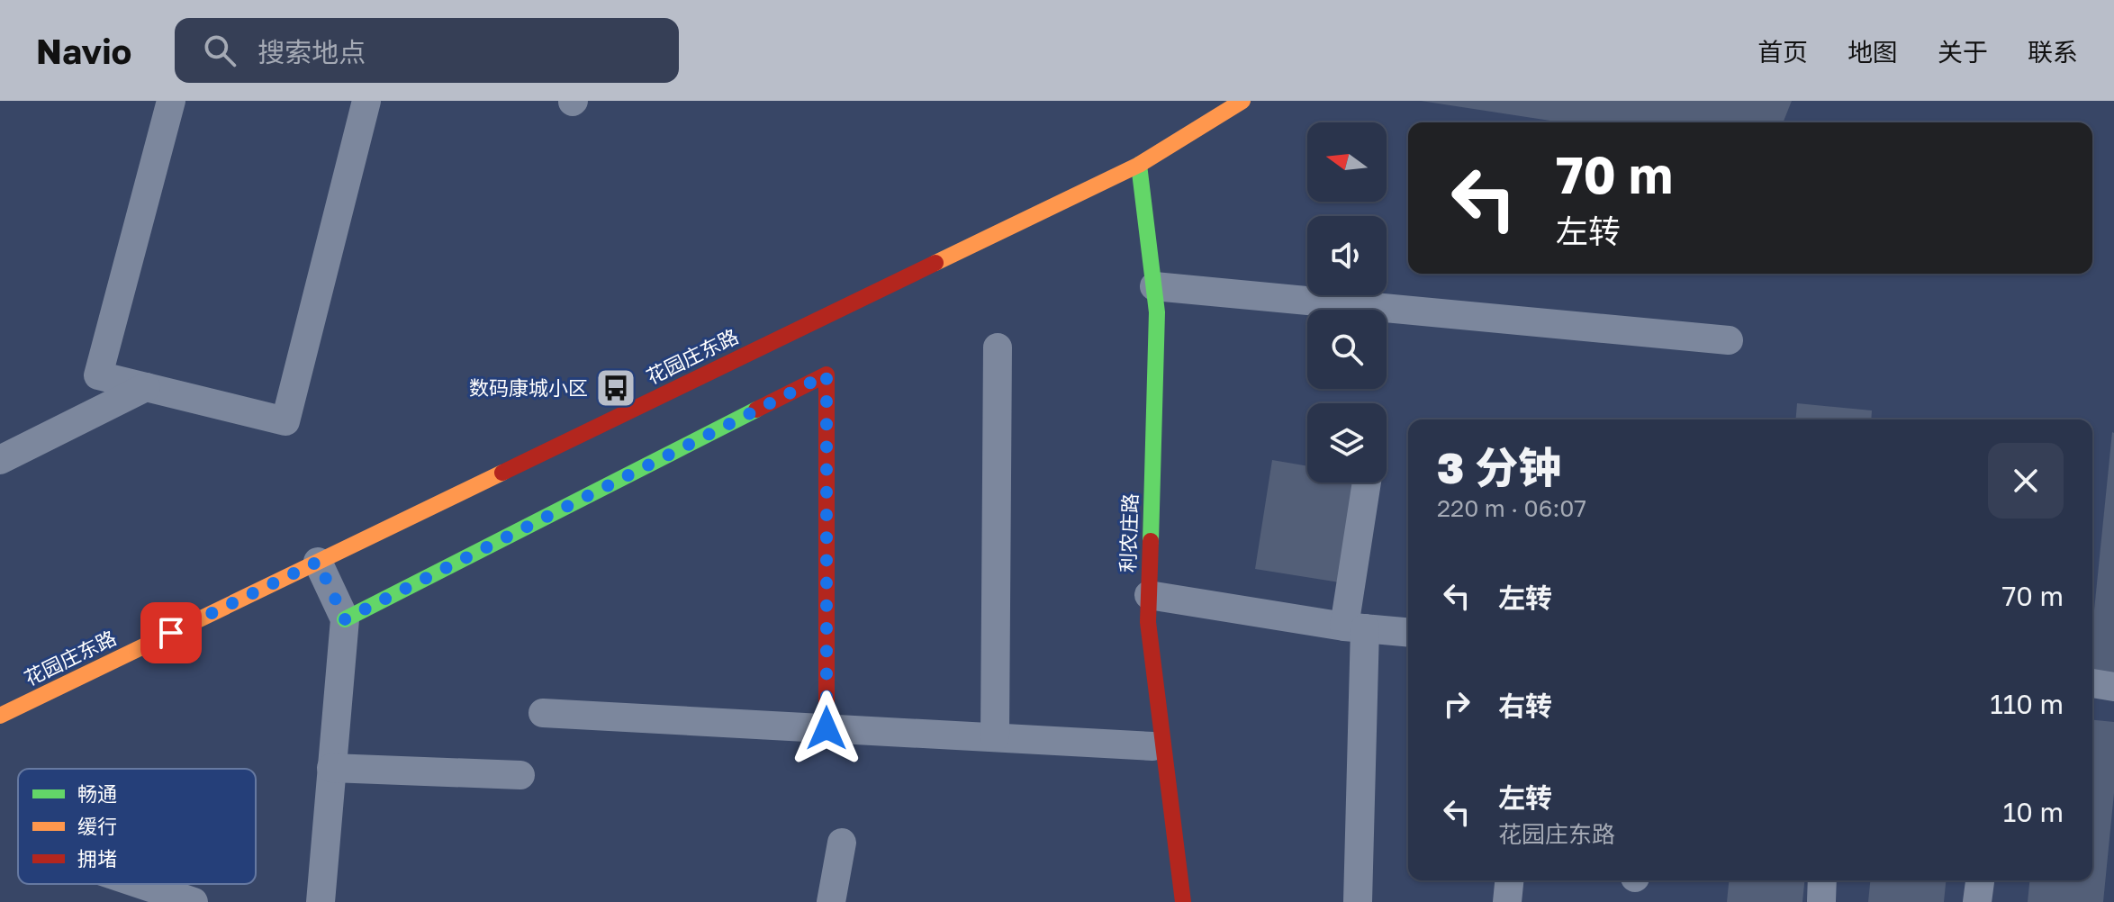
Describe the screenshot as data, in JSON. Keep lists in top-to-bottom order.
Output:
{
  "streets": {
    "street": ["花园庄东路", "利农庄路"]
  },
  "crossings": [
    ["花园庄东路", "利农庄路"]
  ],
  "places": {
    "bus stop": ["数码康城小区"]
  },
  "legend": ["畅通", "缓行", "拥堵"],
  "north": "left",
  "page": {
    "header": "Navio",
    "search": "搜索地点",
    "nav": [
      "首页",
      "地图",
      "关于",
      "联系"
    ],
    "turn": ["70 m", "左转"],
    "heading": ["3 分钟", "220 m · 06:07"],
    "list": [
      {
        "name": "左转",
        "value": "70 m"
      },
      {
        "name": "右转",
        "value": "110 m"
      },
      {
        "name": "左转",
        "note": "花园庄东路",
        "value": "10 m"
      }
    ]
  }
}
